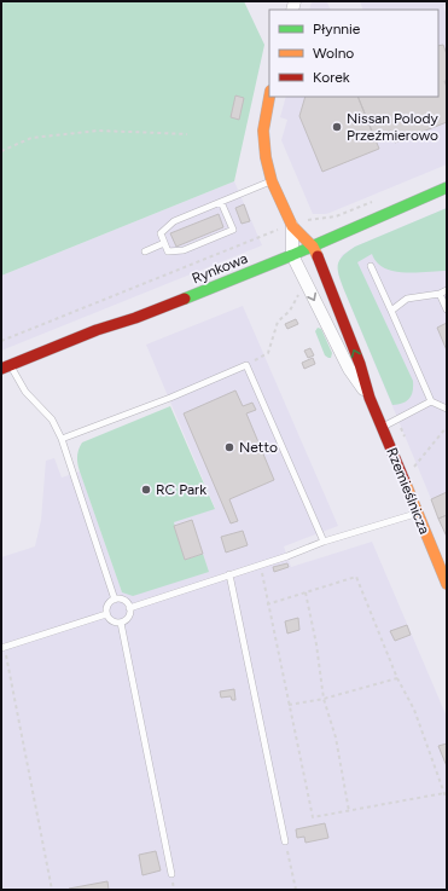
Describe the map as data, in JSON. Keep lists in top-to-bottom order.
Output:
{
  "streets": {
    "street": ["Rynkowa", "Rzemieślnicza"]
  },
  "crossings": [
    ["Rynkowa", "Rzemieślnicza"]
  ],
  "places": ["Nissan Polody Przeźmierowo", "Netto", "RC Park"],
  "legend": ["Płynnie", "Wolno", "Korek"]
}
